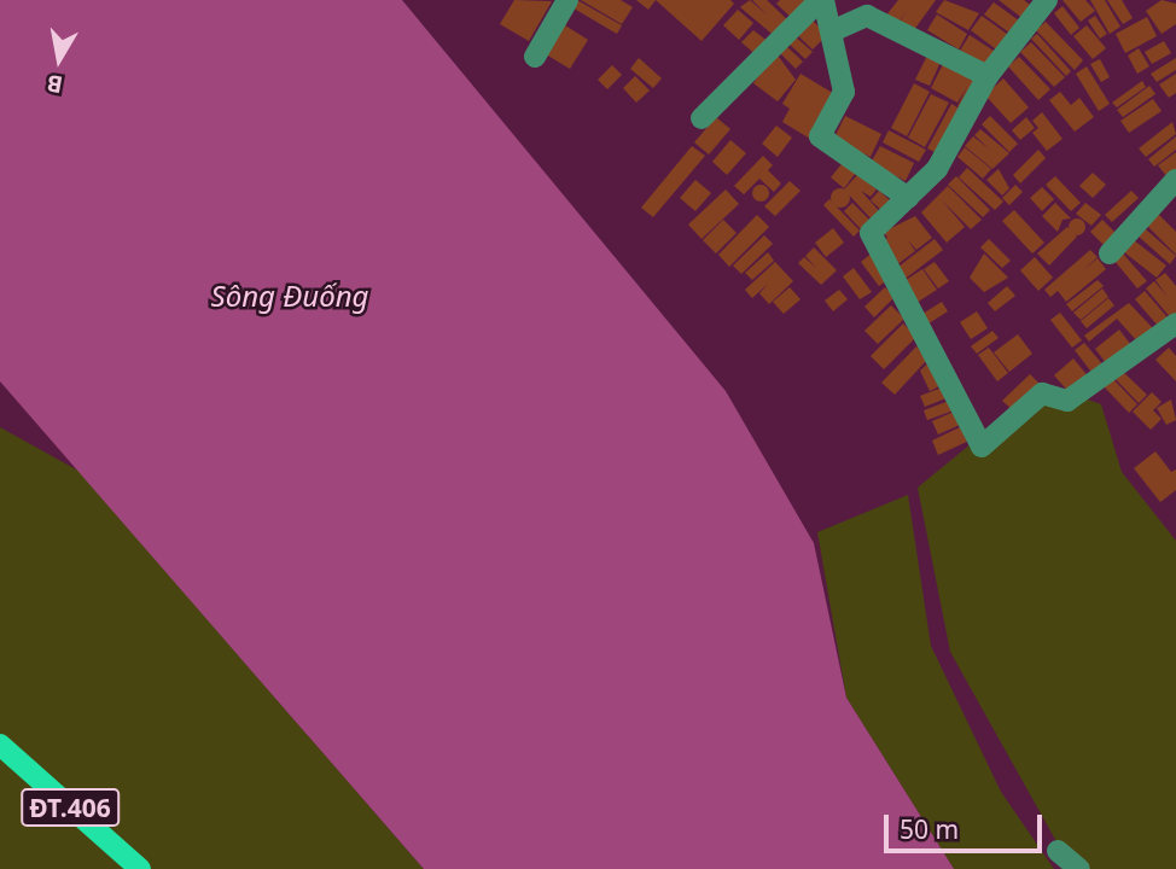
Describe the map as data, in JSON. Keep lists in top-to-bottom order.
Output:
{
  "streets": {
    "main road": ["ĐT.406"]
  },
  "water": ["Sông Đuống"],
  "scale_bar": "50 m",
  "north": "bottom"
}
